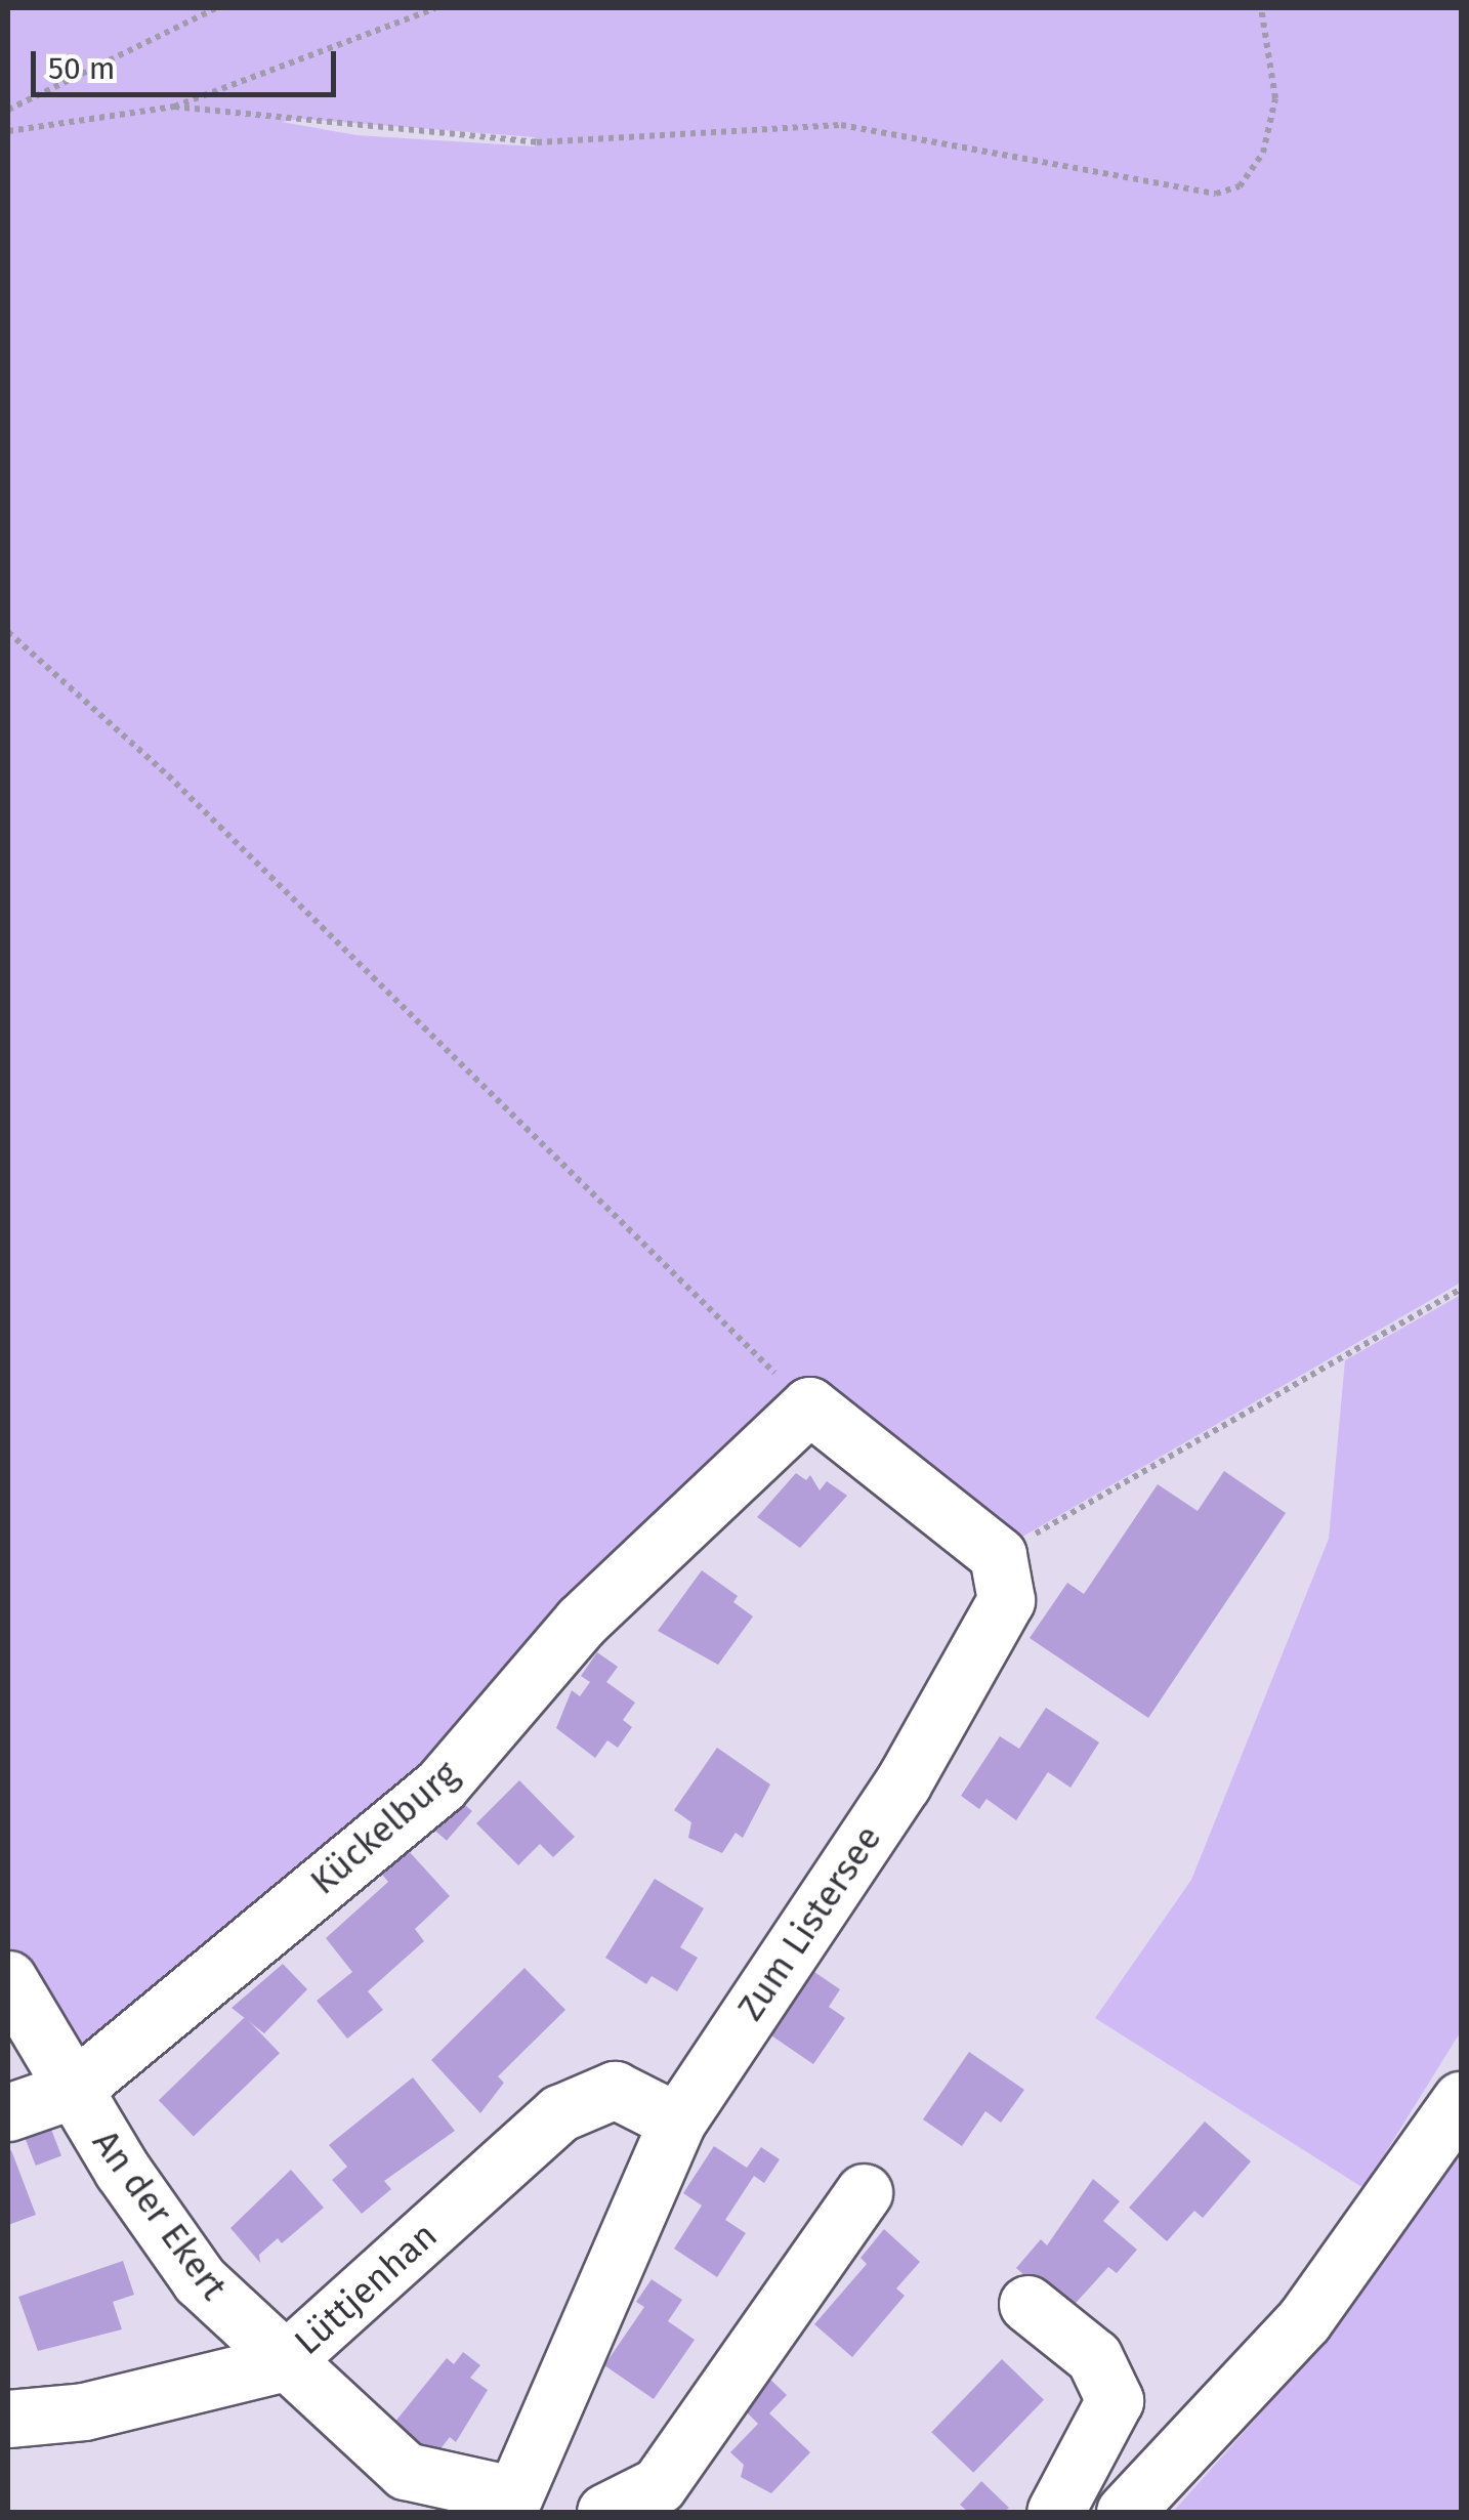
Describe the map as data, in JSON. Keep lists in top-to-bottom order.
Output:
{
  "streets": {
    "street": [
      "Kückelburg",
      "Zum Listersee",
      "An der Ekert",
      "Lüttjenhan"
    ]
  },
  "crossings": [
    ["Kückelburg", "An der Ekert"],
    ["Zum Listersee", "An der Ekert"],
    ["Zum Listersee", "Lüttjenhan"],
    ["An der Ekert", "Lüttjenhan"]
  ],
  "scale_bar": "50 m"
}
